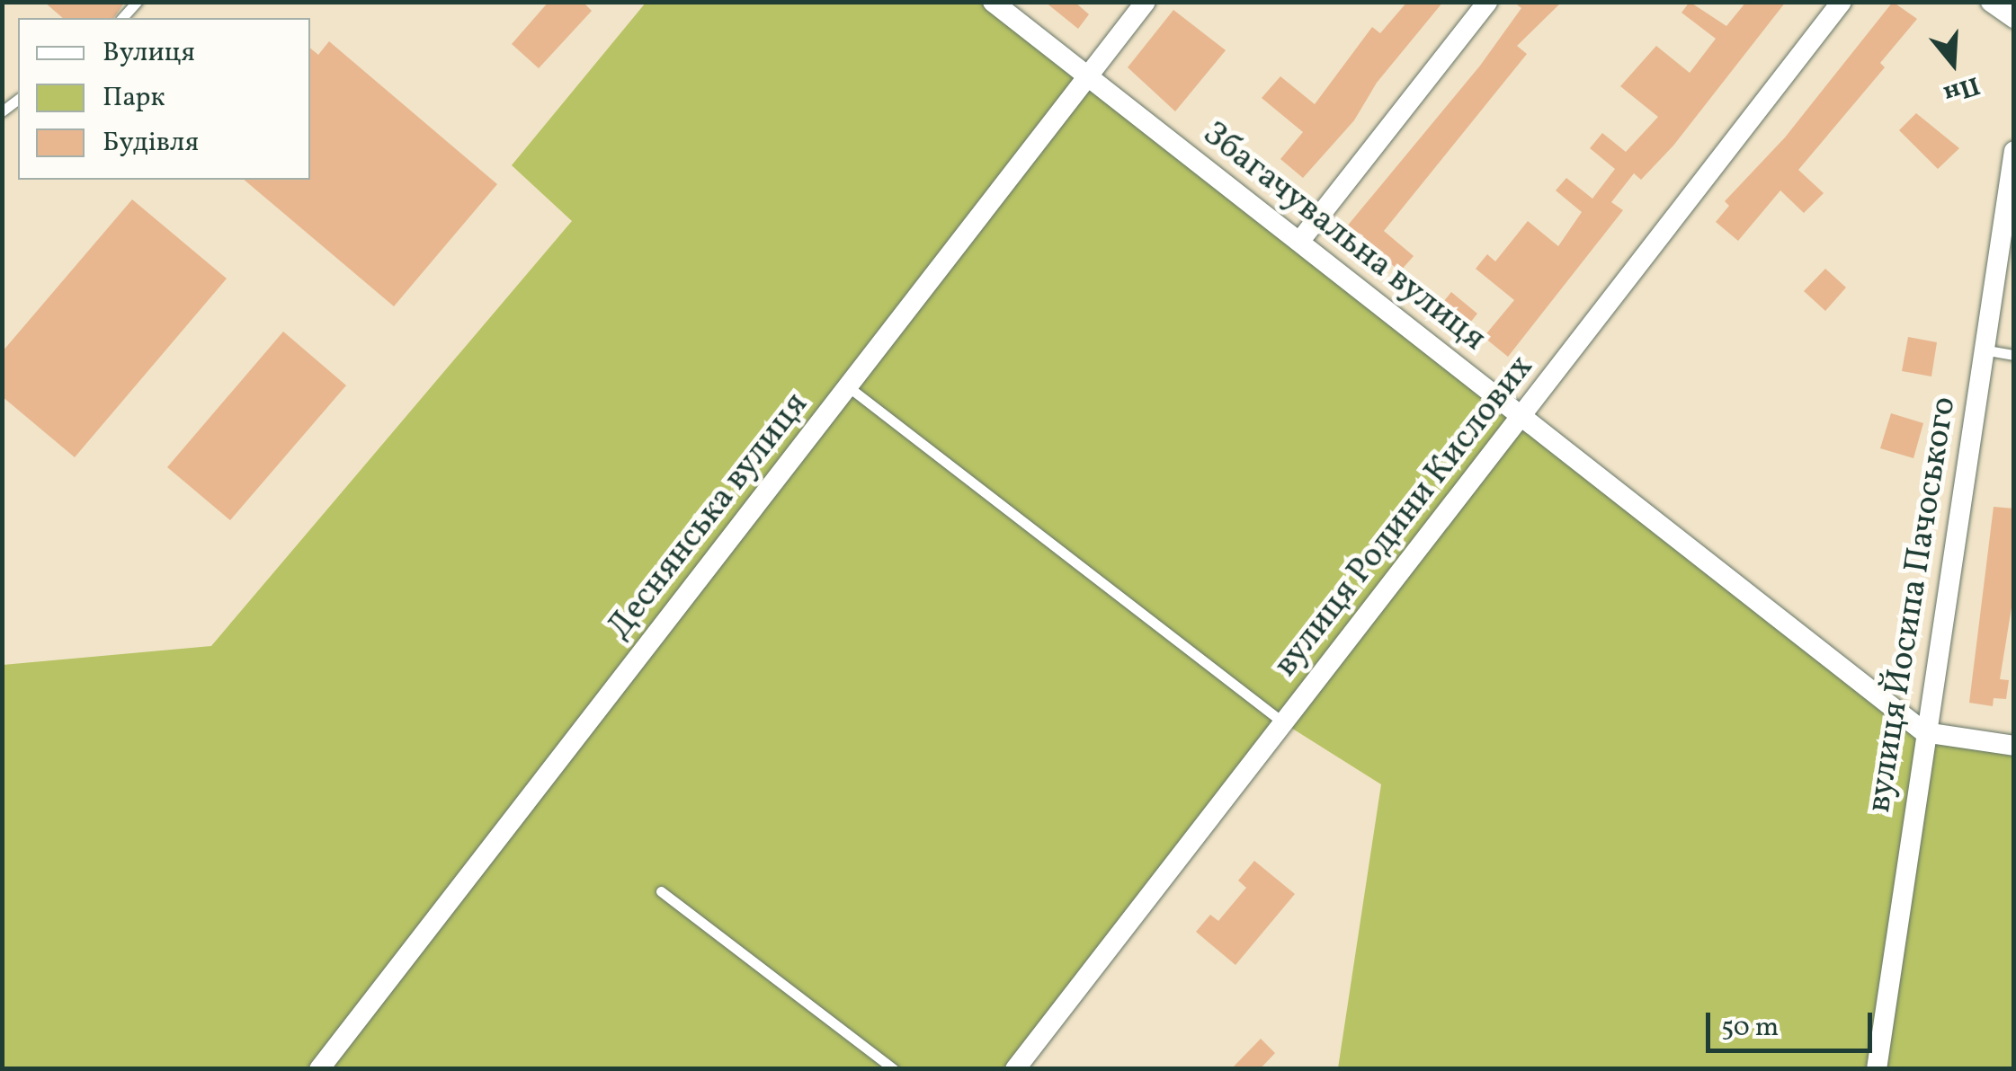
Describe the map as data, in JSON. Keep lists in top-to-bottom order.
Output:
{
  "streets": {
    "street": [
      "Збагачувальна вулиця",
      "Деснянська вулиця",
      "вулиця Родини Кислових",
      "вулиця Йосипа Пачоського"
    ]
  },
  "crossings": [
    ["Збагачувальна вулиця", "Деснянська вулиця"],
    ["Збагачувальна вулиця", "вулиця Родини Кислових"],
    ["Збагачувальна вулиця", "вулиця Йосипа Пачоського"]
  ],
  "legend": ["Вулиця", "Парк", "Будівля"],
  "scale_bar": "50 m",
  "north": "bottom"
}
